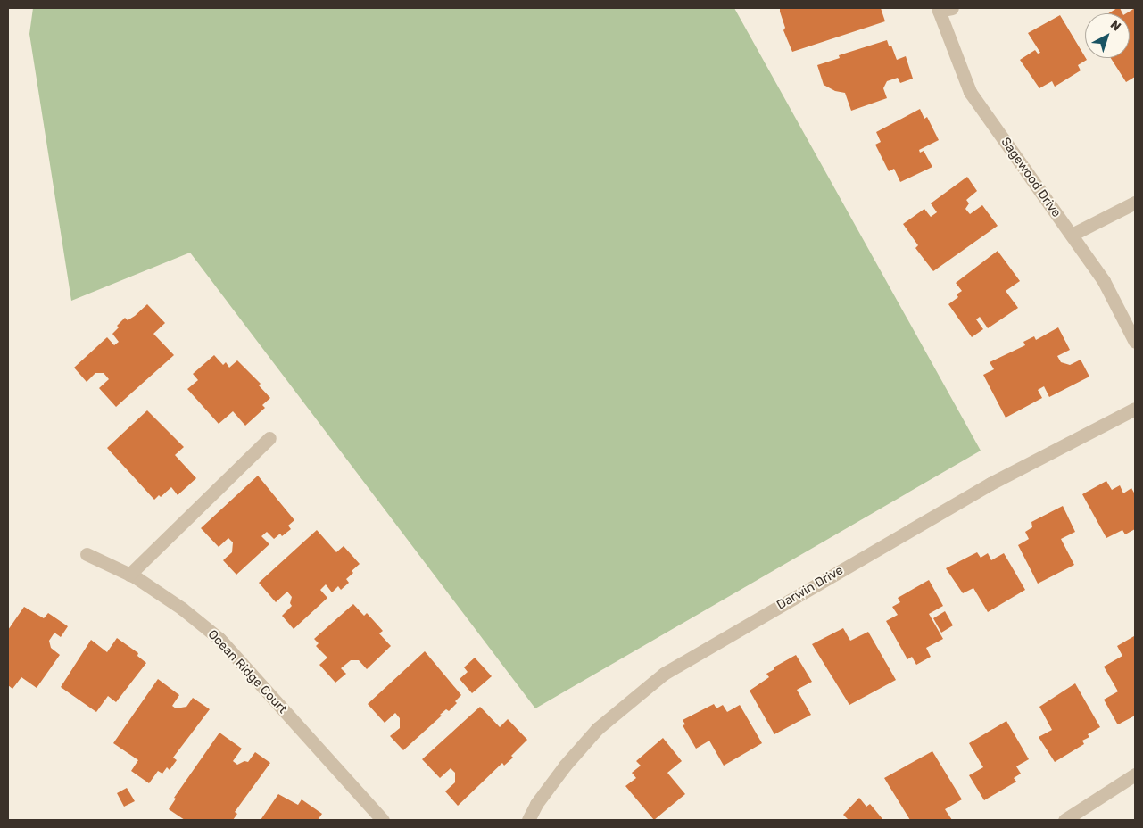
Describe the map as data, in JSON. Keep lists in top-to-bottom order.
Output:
{
  "streets": {
    "street": ["Sagewood Drive", "Darwin Drive", "Ocean Ridge Court"]
  },
  "north": "top right"
}
